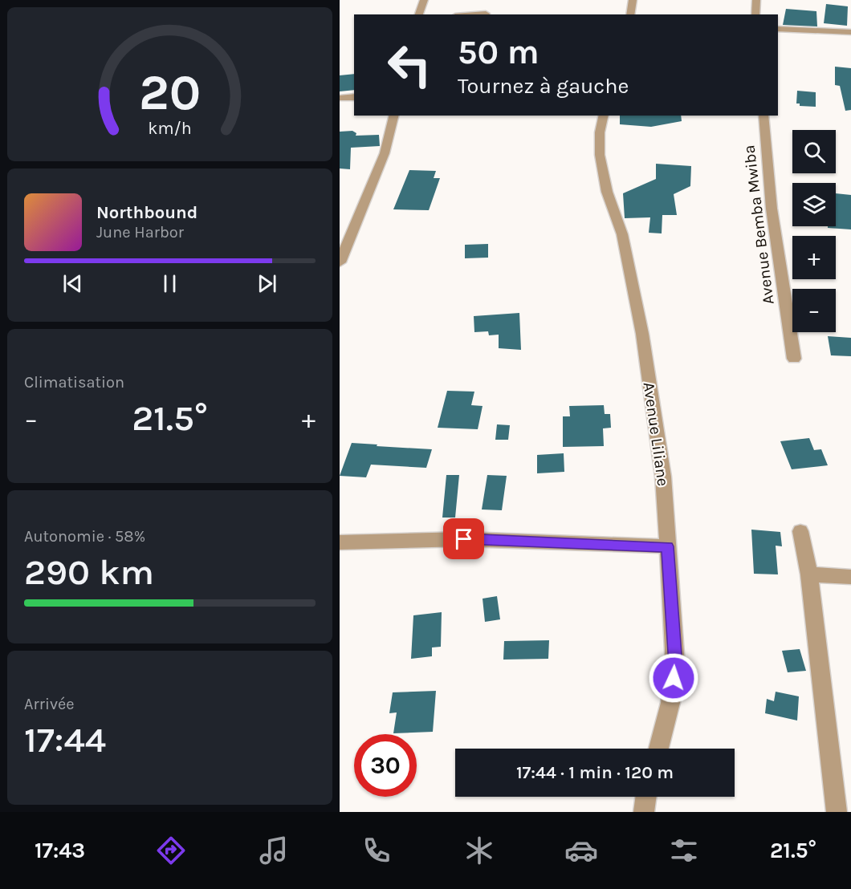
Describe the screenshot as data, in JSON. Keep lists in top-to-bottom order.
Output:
{
  "streets": {
    "street": ["Avenue Bemba Mwiba", "Avenue Liliane"]
  },
  "page": {
    "turn": ["50 m", "Tournez à gauche"],
    "map_buttons": ["+", "−"],
    "song": ["Northbound", "June Harbor"],
    "tile": [
      "Climatisation",
      ["Autonomie · 58%", "290 km"],
      ["Arrivée", "17:44"]
    ],
    "heat": ["−", "21.5°", "+"],
    "limit": "30",
    "trip": "17:44 · 1 min · 120 m",
    "tabs": ["17:43", "21.5°"],
    "gauge": ["20", "km/h"]
  }
}
